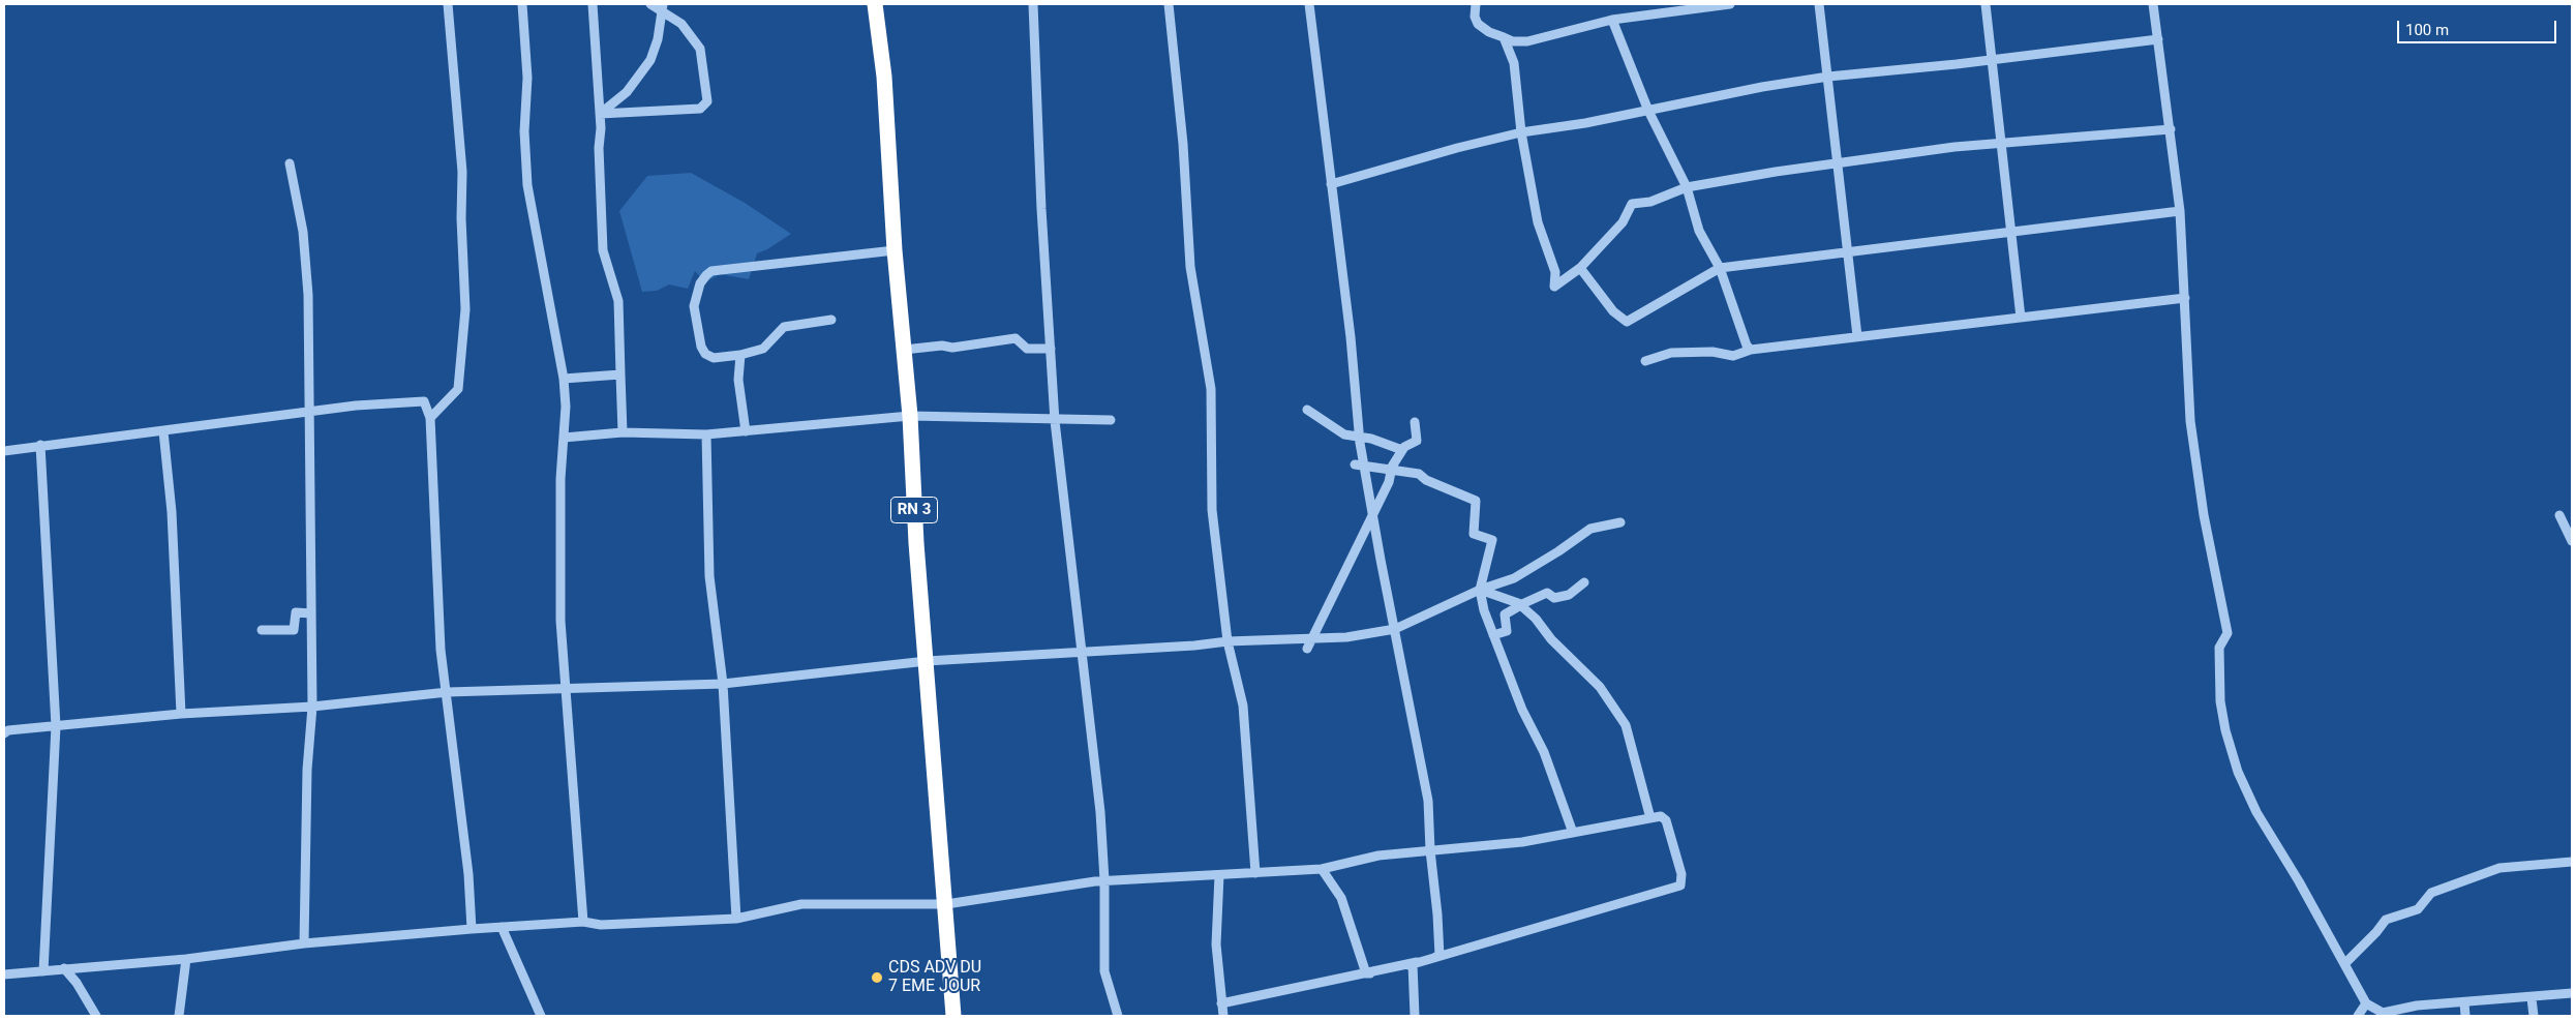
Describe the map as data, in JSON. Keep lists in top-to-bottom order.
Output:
{
  "streets": {
    "highway": ["RN 3"]
  },
  "places": ["CDS ADV DU 7 EME JOUR"],
  "scale_bar": "100 m"
}
